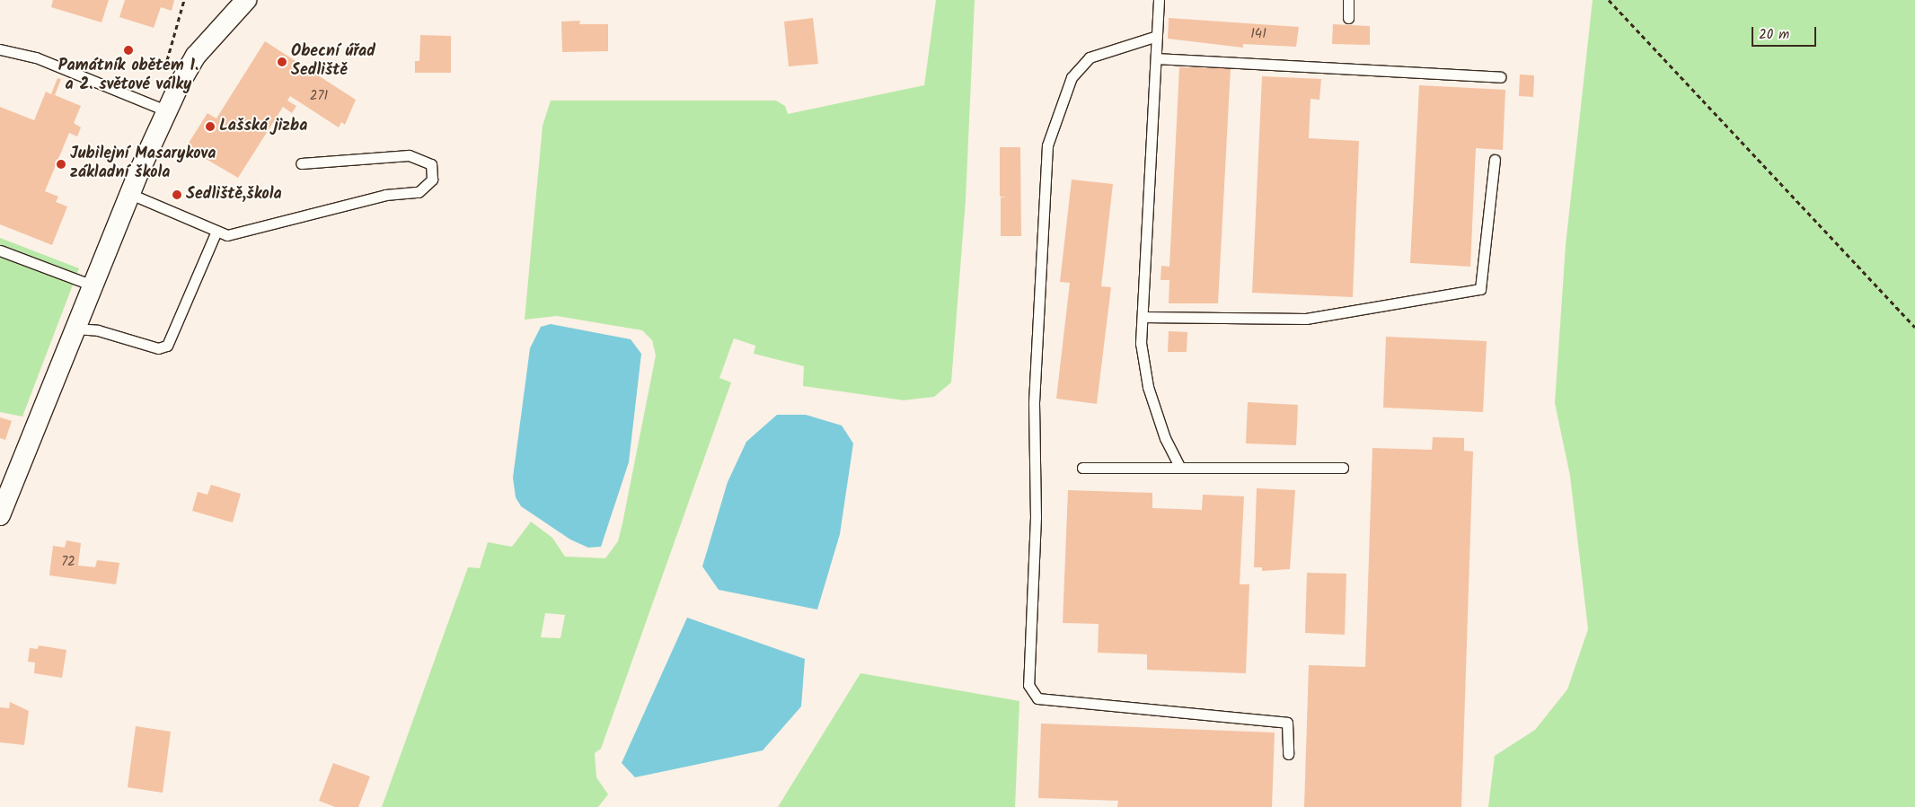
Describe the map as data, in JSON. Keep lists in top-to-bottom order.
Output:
{
  "places": [
    "Památník obětem 1. a 2. světové války",
    "Obecní úřad Sedliště",
    "Lašská jizba",
    "Jubilejní Masarykova základní škola",
    "Sedliště,škola"
  ],
  "house_numbers": ["141", "271", "72"],
  "scale_bar": "20 m"
}
